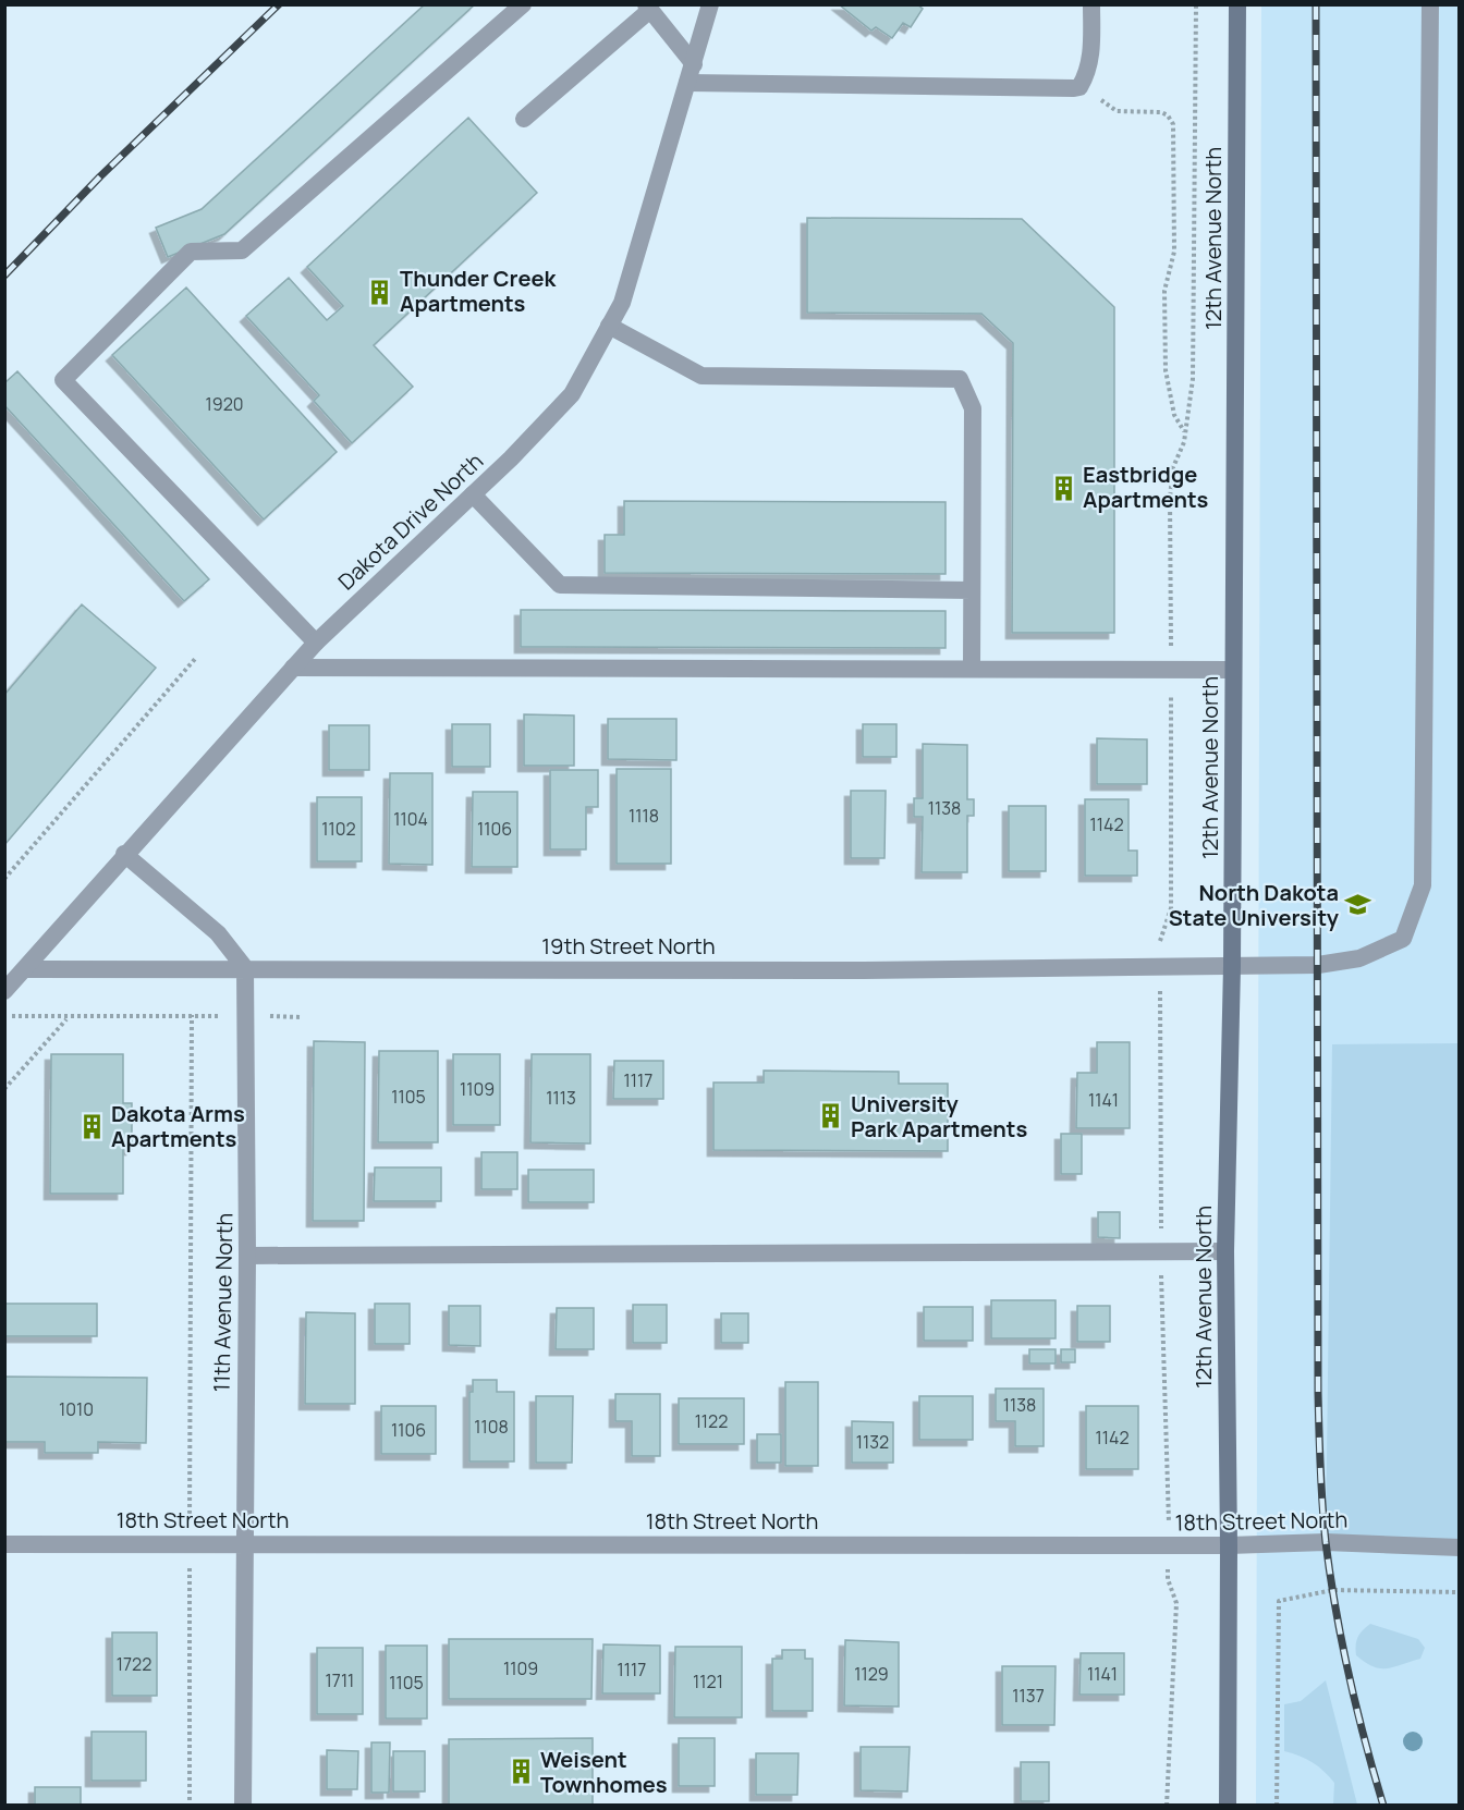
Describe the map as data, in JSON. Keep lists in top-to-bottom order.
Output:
{
  "streets": {
    "main road": ["12th Avenue North"],
    "street": [
      "Dakota Drive North",
      "19th Street North",
      "11th Avenue North",
      "18th Street North"
    ]
  },
  "crossings": [
    ["12th Avenue North", "19th Street North"],
    ["12th Avenue North", "18th Street North"],
    ["Dakota Drive North", "19th Street North"],
    ["19th Street North", "11th Avenue North"],
    ["11th Avenue North", "18th Street North"]
  ],
  "places": {
    "building": [
      "Thunder Creek Apartments",
      "Eastbridge Apartments",
      "University Park Apartments",
      "Dakota Arms Apartments",
      "Weisent Townhomes"
    ],
    "school or university": ["North Dakota State University"]
  },
  "house_numbers": [
    "1920",
    "1138",
    "1118",
    "1104",
    "1142",
    "1102",
    "1106",
    "1117",
    "1109",
    "1105",
    "1113",
    "1141",
    "1138",
    "1010",
    "1122",
    "1108",
    "1106",
    "1142",
    "1132",
    "1722",
    "1109",
    "1117",
    "1129",
    "1141",
    "1711",
    "1121",
    "1105",
    "1137"
  ]
}
